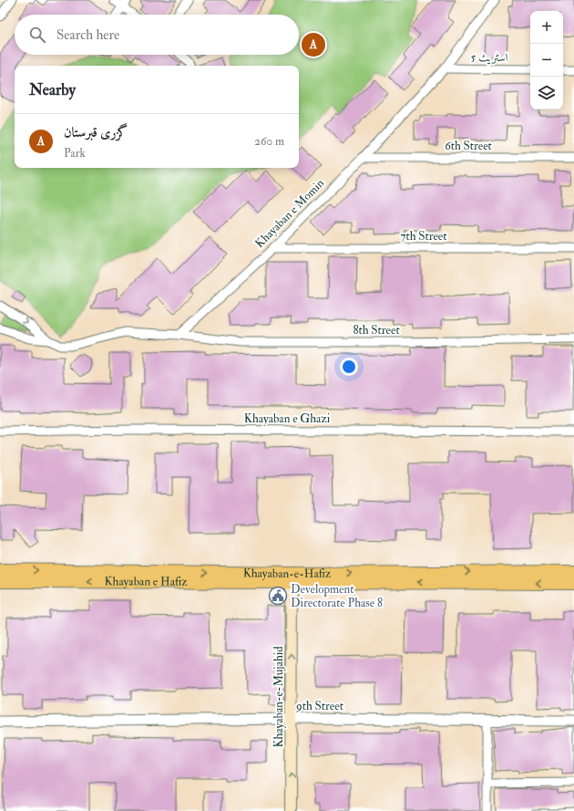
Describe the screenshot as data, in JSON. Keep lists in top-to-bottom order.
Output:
{
  "streets": {
    "main road": ["Khayaban-e-Hafiz", "Khayaban e Hafiz", "Khayaban-e-Mujahid"],
    "street": [
      "اسٹریٹ 5",
      "6th Street",
      "Khayaban e Momin",
      "7th Street",
      "8th Street",
      "Khayaban e Ghazi",
      "9th Street"
    ]
  },
  "crossings": [
    ["اسٹریٹ 5", "Khayaban e Momin"],
    ["6th Street", "Khayaban e Momin"],
    ["Khayaban e Momin", "7th Street"],
    ["Khayaban e Momin", "8th Street"],
    ["Khayaban-e-Hafiz", "Khayaban e Hafiz"],
    ["Khayaban-e-Hafiz", "Khayaban-e-Mujahid"],
    ["Khayaban e Hafiz", "Khayaban-e-Mujahid"],
    ["Khayaban-e-Mujahid", "9th Street"]
  ],
  "one_way": ["Khayaban e Hafiz", "Khayaban-e-Mujahid"],
  "places": {
    "public building": ["Development Directorate Phase 8"]
  },
  "page": {
    "map_buttons": ["+", "−"],
    "search": "Search here",
    "pins": "A",
    "heading": "Nearby",
    "list": [
      {
        "mark": "A",
        "name": "گزری قبرستان",
        "note": "Park",
        "value": "260 m"
      }
    ]
  }
}
